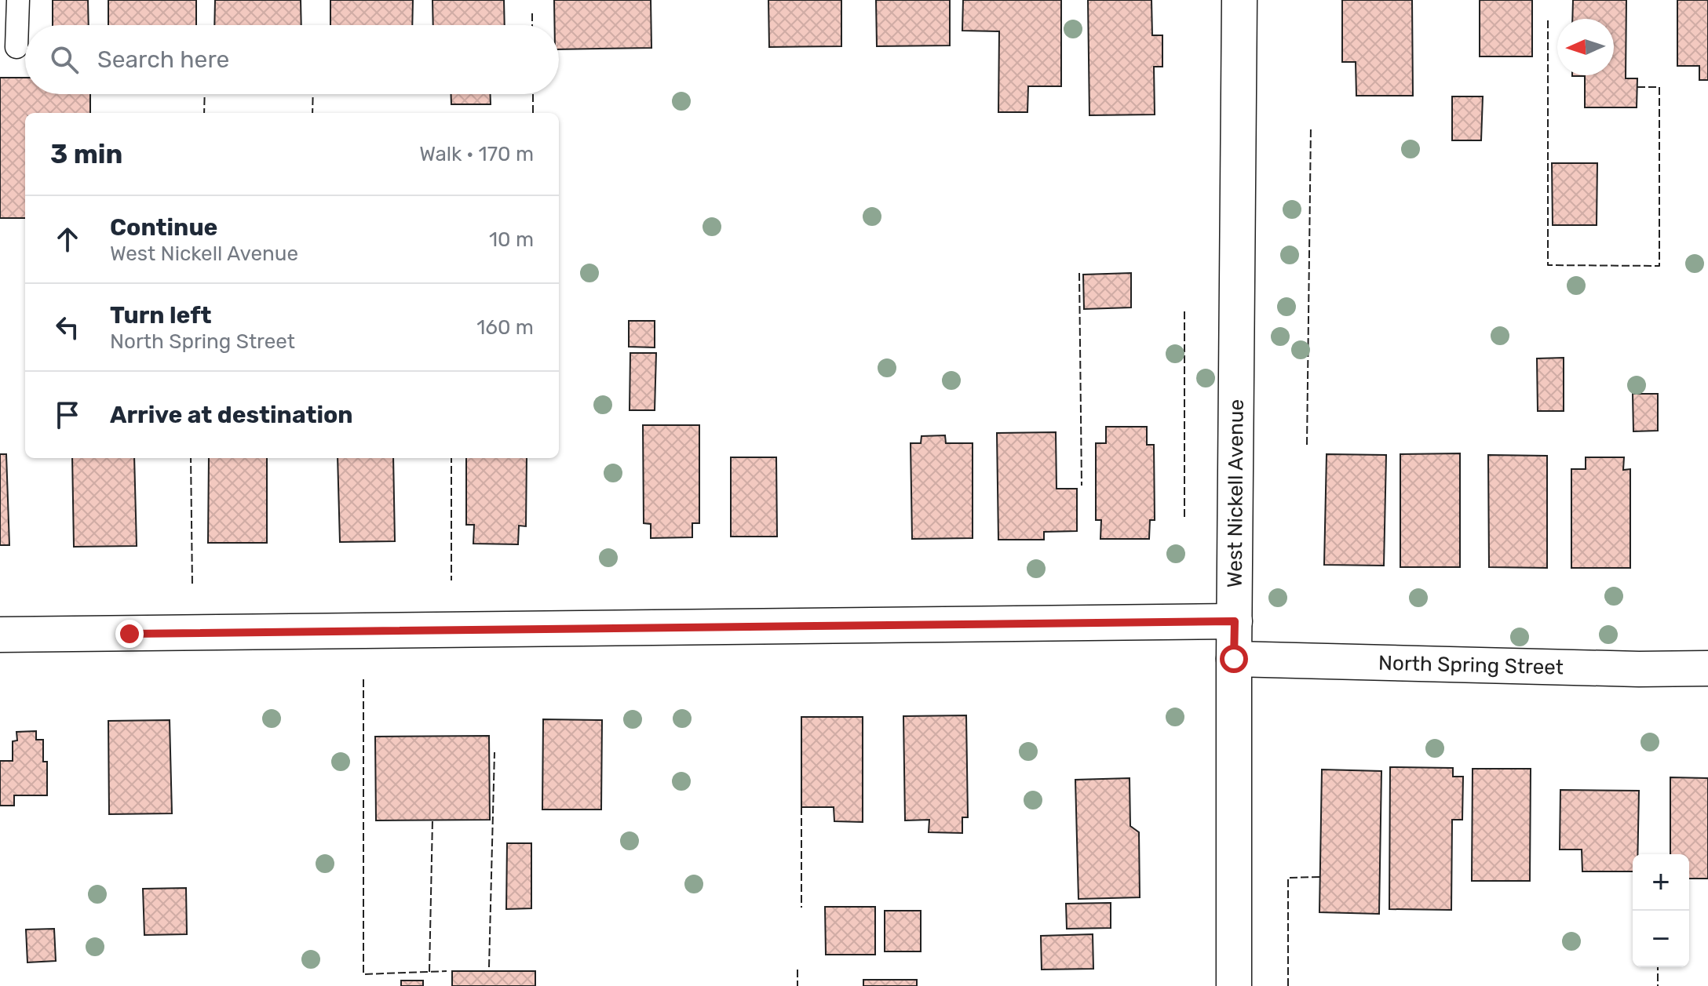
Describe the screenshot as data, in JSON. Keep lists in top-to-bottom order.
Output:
{
  "streets": {
    "street": ["West Nickell Avenue", "North Spring Street"]
  },
  "crossings": [
    ["West Nickell Avenue", "North Spring Street"]
  ],
  "north": "left",
  "page": {
    "search": "Search here",
    "heading": ["3 min", "Walk · 170 m"],
    "list": [
      ["Continue", "West Nickell Avenue", "10 m"],
      ["Turn left", "North Spring Street", "160 m"],
      "Arrive at destination"
    ],
    "map_buttons": ["+", "−"]
  }
}
